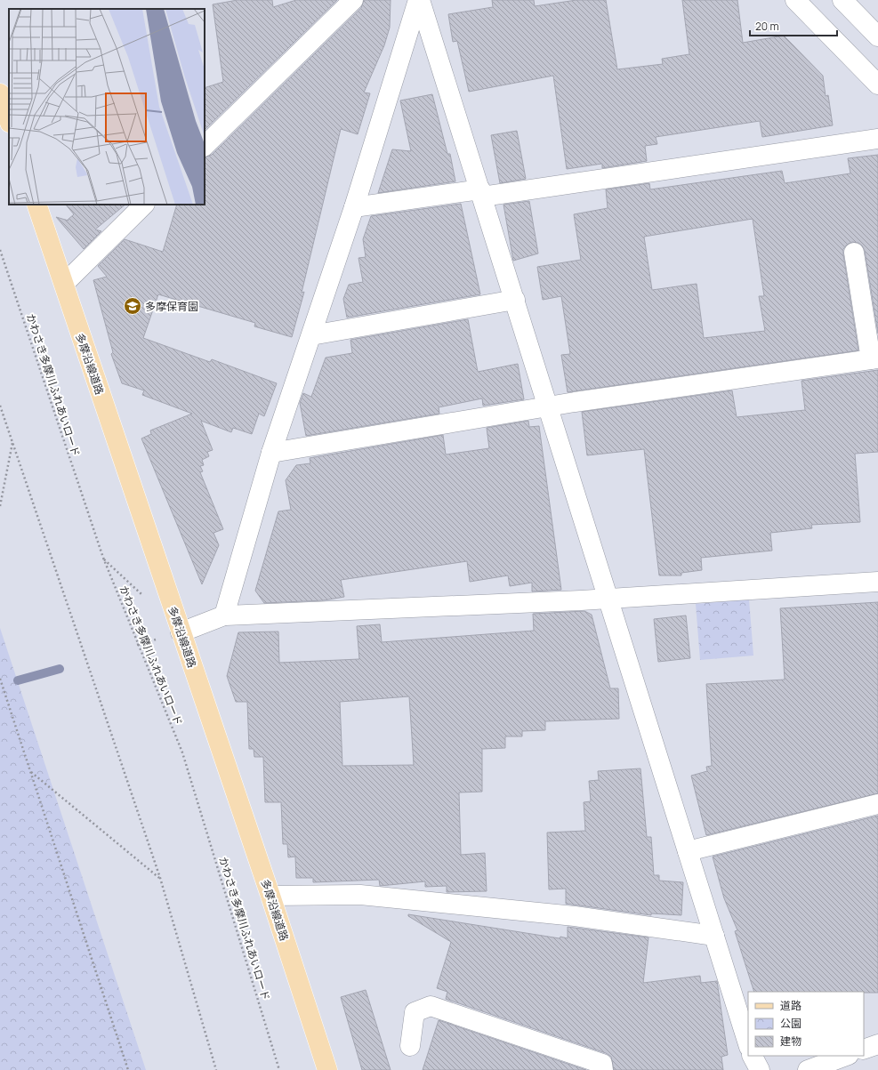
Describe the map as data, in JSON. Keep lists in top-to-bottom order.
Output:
{
  "streets": {
    "main road": ["多摩沿線道路"],
    "path": ["かわさき多摩川ふれあいロード"]
  },
  "places": {
    "school or university": ["多摩保育園"]
  },
  "legend": ["道路", "公園", "建物"],
  "scale_bar": "20 m"
}
